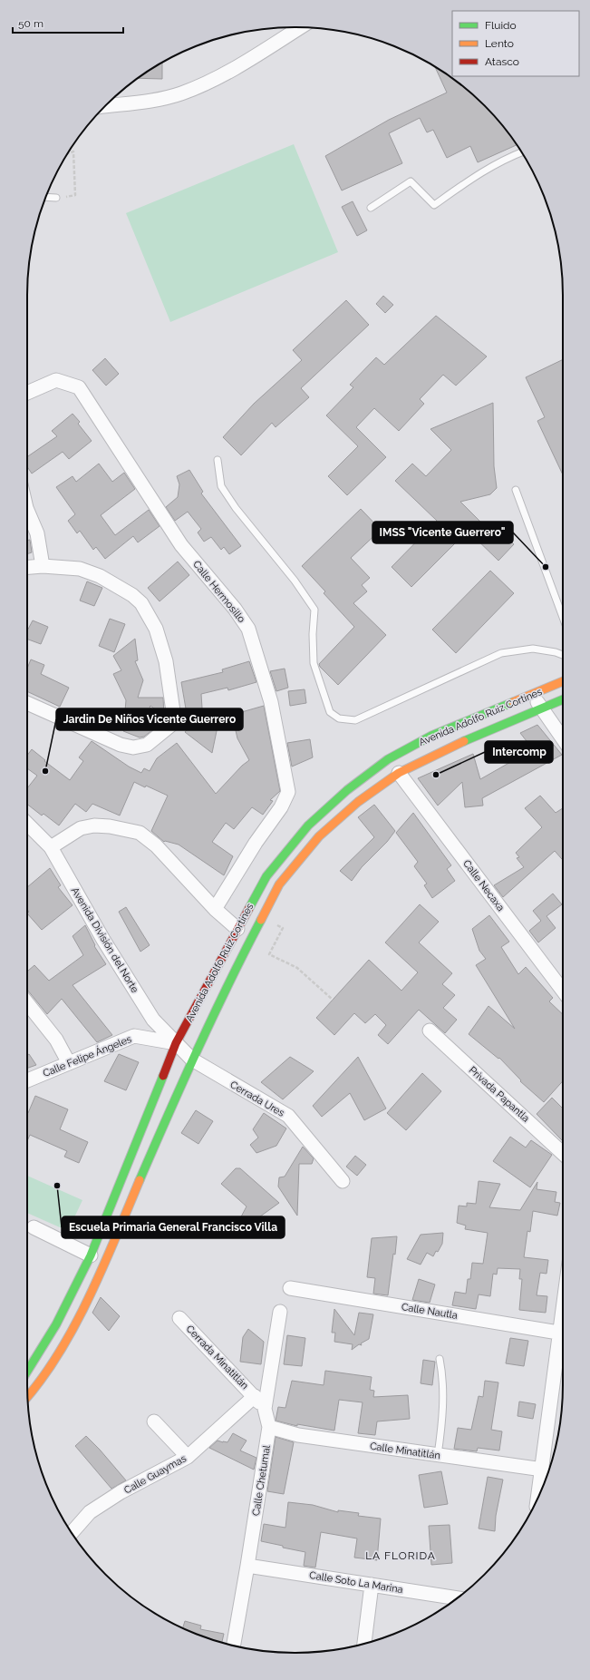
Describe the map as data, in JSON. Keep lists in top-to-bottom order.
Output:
{
  "streets": {
    "main road": ["Avenida Adolfo Ruiz Cortines"],
    "street": [
      "Calle Hermosillo",
      "Calle Necaxa",
      "Avenida División del Norte",
      "Calle Felipe Ángeles",
      "Privada Papantla",
      "Cerrada Ures",
      "Calle Nautla",
      "Cerrada Minatitlán",
      "Calle Minatitlán",
      "Calle Guaymas",
      "Calle Chetumal",
      "Calle Soto La Marina"
    ]
  },
  "crossings": [
    ["Avenida Adolfo Ruiz Cortines", "Calle Necaxa"],
    ["Avenida Adolfo Ruiz Cortines", "Avenida División del Norte"],
    ["Avenida Adolfo Ruiz Cortines", "Calle Felipe Ángeles"],
    ["Avenida Adolfo Ruiz Cortines", "Cerrada Ures"],
    ["Avenida División del Norte", "Calle Felipe Ángeles"],
    ["Avenida División del Norte", "Cerrada Ures"],
    ["Cerrada Minatitlán", "Calle Guaymas"],
    ["Calle Minatitlán", "Calle Chetumal"],
    ["Calle Chetumal", "Calle Soto La Marina"]
  ],
  "districts": ["LA FLORIDA"],
  "places": [
    "IMSS \"Vicente Guerrero\"",
    "Jardin De Niños Vicente Guerrero",
    "Intercomp",
    "Escuela Primaria General Francisco Villa"
  ],
  "legend": ["Fluido", "Lento", "Atasco"],
  "scale_bar": "50 m"
}
